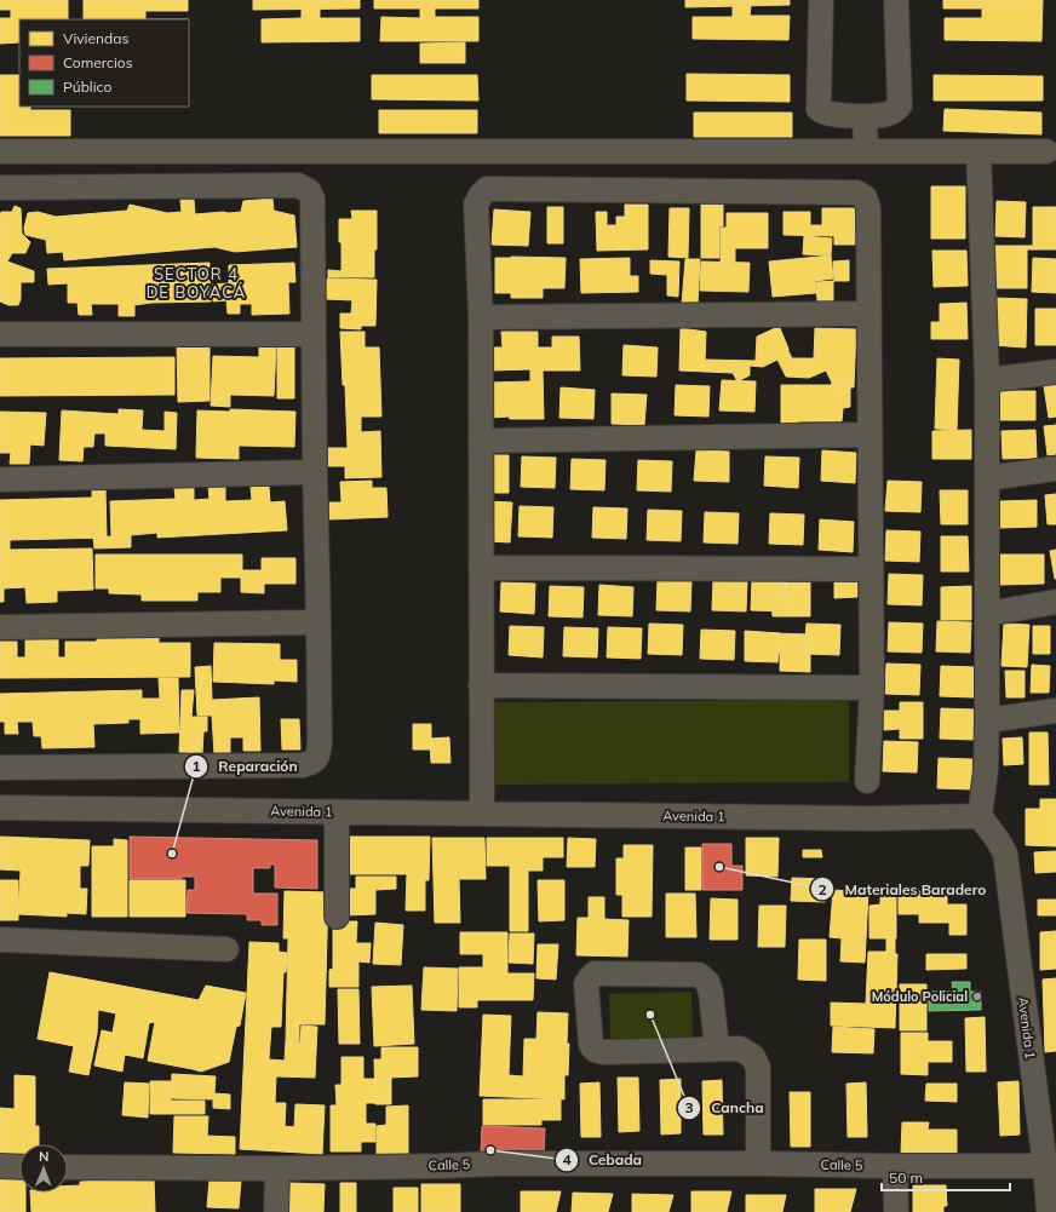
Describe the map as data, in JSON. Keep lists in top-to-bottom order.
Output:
{
  "streets": {
    "street": ["Avenida 1", "Calle 5"]
  },
  "crossings": [
    ["Avenida 1", "Calle 5"]
  ],
  "districts": ["SECTOR 4 DE BOYACÁ"],
  "places": [
    "Reparación",
    "Materiales Baradero",
    "Módulo Policial",
    "Cancha",
    "Cebada"
  ],
  "legend": ["Viviendas", "Comercios", "Público"],
  "scale_bar": "50 m",
  "north": "top"
}
